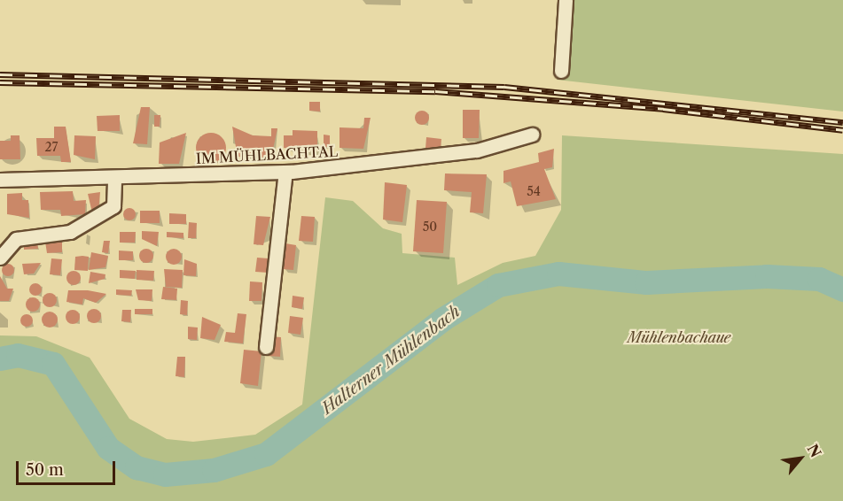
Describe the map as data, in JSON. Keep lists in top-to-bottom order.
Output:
{
  "streets": {
    "street": ["IM MÜHLBACHTAL"]
  },
  "water": ["Halterner Mühlenbach"],
  "parks": ["Mühlenbachaue"],
  "house_numbers": ["27", "54", "50"],
  "scale_bar": "50 m",
  "north": "top right"
}
